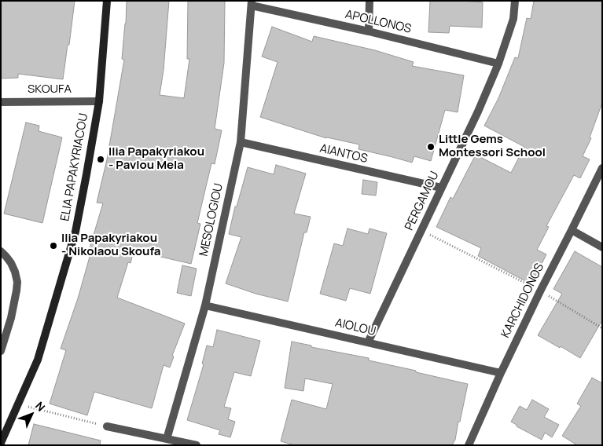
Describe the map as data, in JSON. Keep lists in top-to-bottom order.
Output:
{
  "streets": {
    "main road": ["ELIA PAPAKYRIACOU"],
    "street": [
      "APOLLONOS",
      "SKOUFA",
      "AIANTOS",
      "PERGAMOU",
      "MESOLOGIOU",
      "KARCHIDONOS",
      "AIOLOU"
    ]
  },
  "crossings": [
    ["APOLLONOS", "PERGAMOU"],
    ["APOLLONOS", "MESOLOGIOU"],
    ["SKOUFA", "ELIA PAPAKYRIACOU"],
    ["AIANTOS", "PERGAMOU"],
    ["AIANTOS", "MESOLOGIOU"],
    ["PERGAMOU", "AIOLOU"],
    ["MESOLOGIOU", "AIOLOU"],
    ["KARCHIDONOS", "AIOLOU"]
  ],
  "places": ["Little Gems Montessori School", "Ilia Papakyriakou - Pavlou Mela", "Ilia Papakyriakou - Nikolaou Skoufa"],
  "north": "top right"
}
